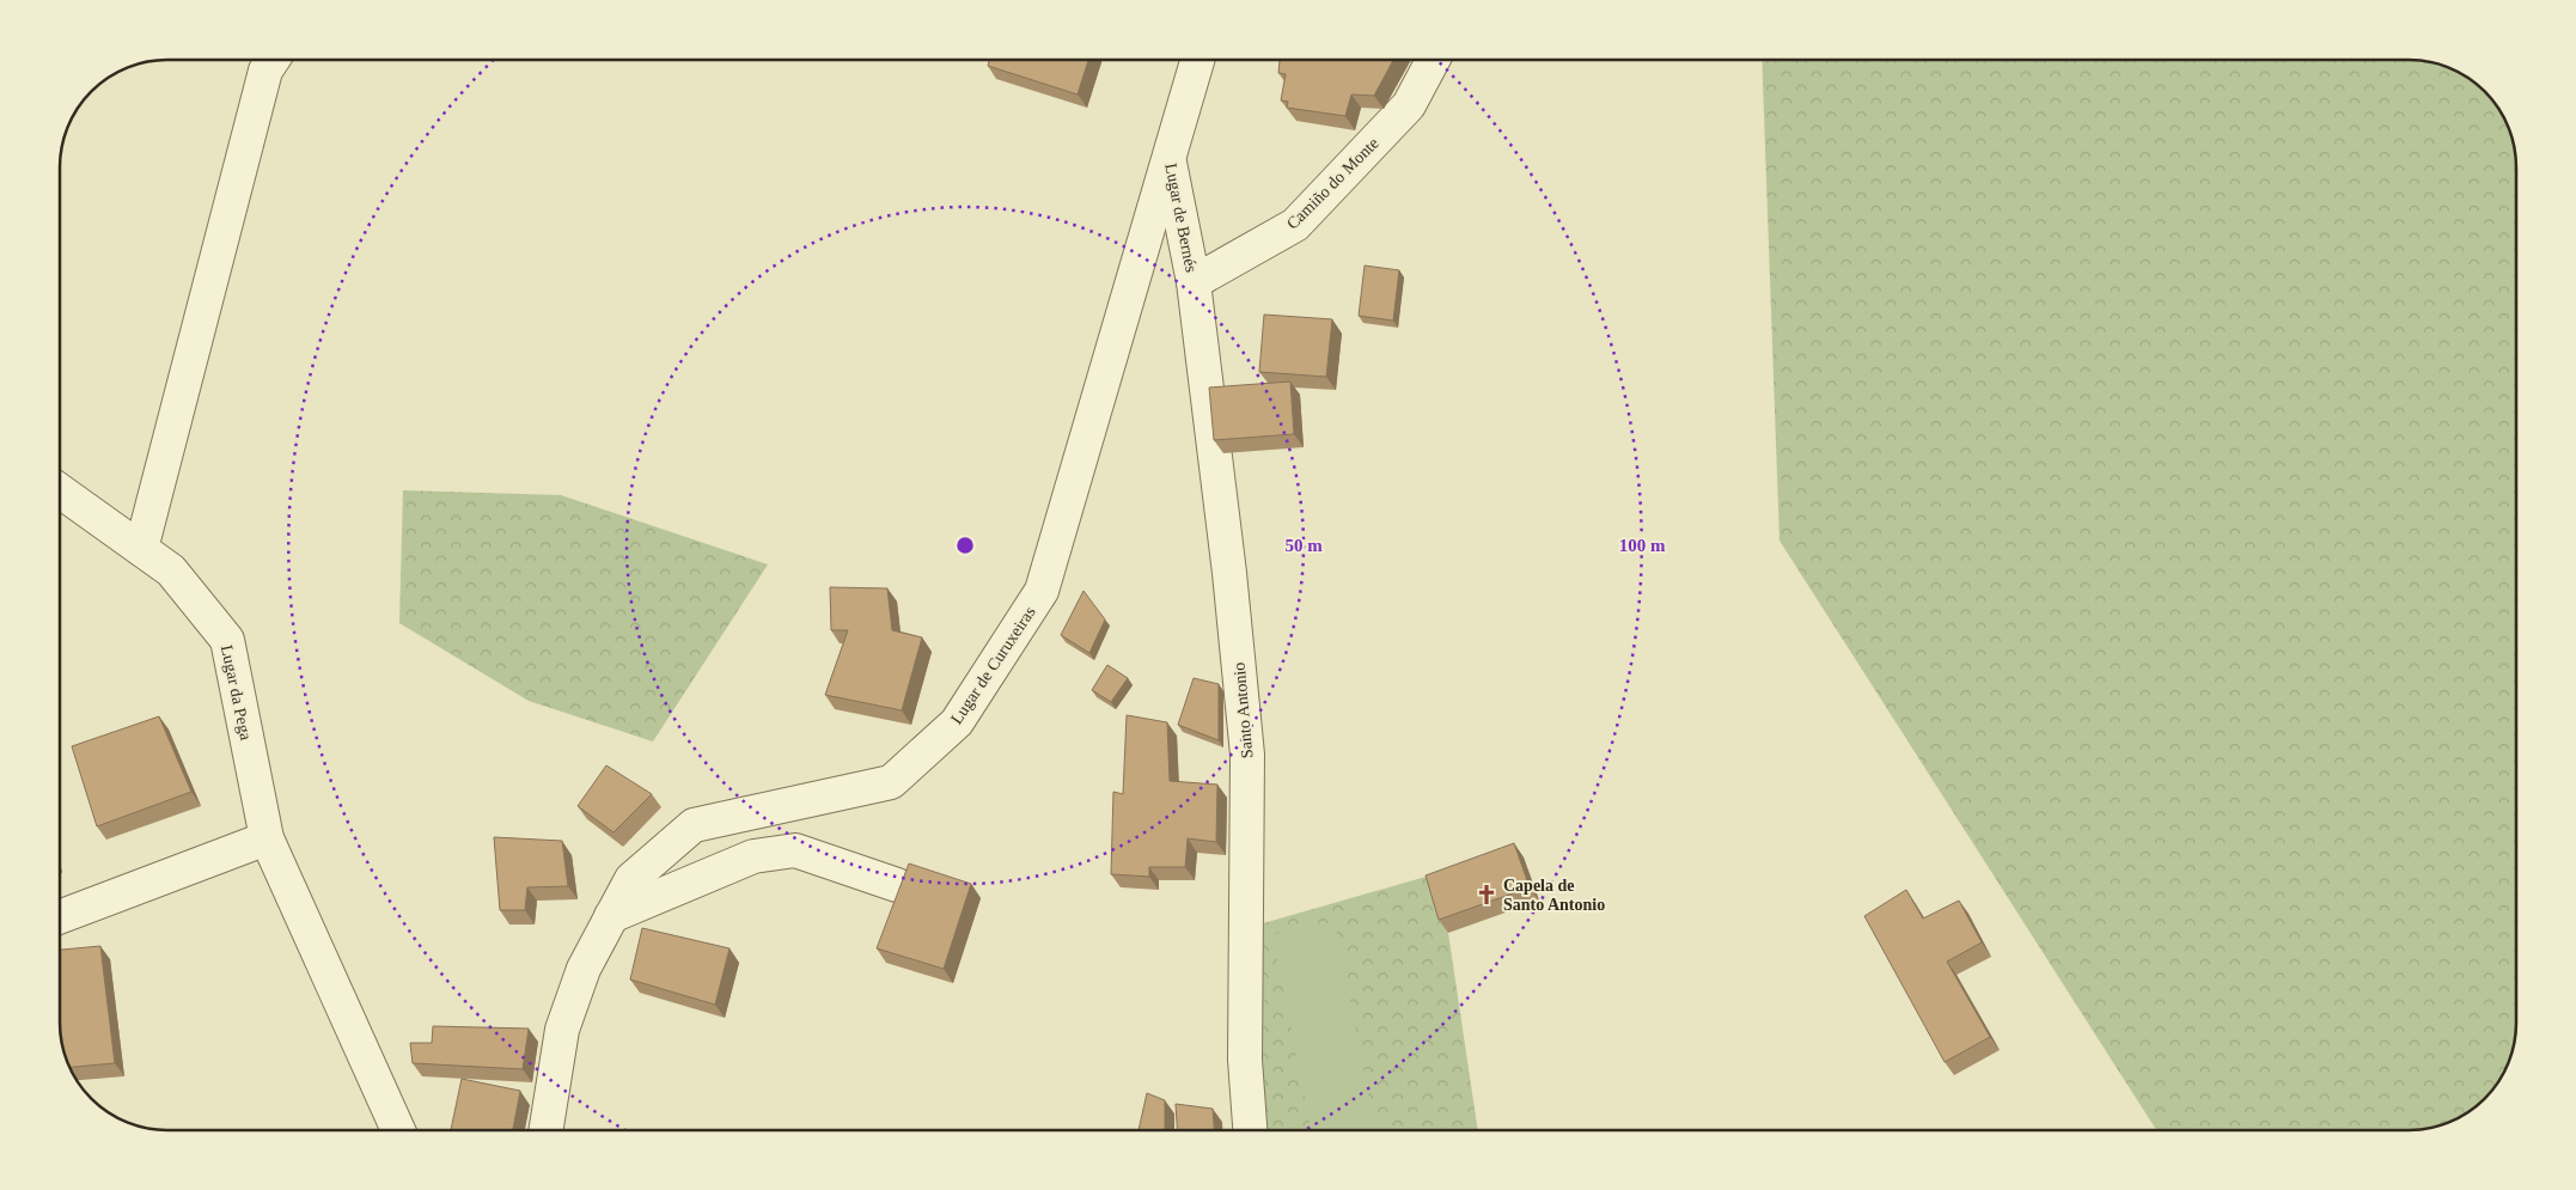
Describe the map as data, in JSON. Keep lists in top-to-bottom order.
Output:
{
  "streets": {
    "street": [
      "Camiño do Monte",
      "Lugar de Bernés",
      "Lugar de Curuxeiras",
      "Lugar da Pega",
      "Santo Antonio"
    ]
  },
  "crossings": [
    ["Camiño do Monte", "Lugar de Bernés"],
    ["Camiño do Monte", "Santo Antonio"],
    ["Lugar de Bernés", "Lugar de Curuxeiras"],
    ["Lugar de Bernés", "Santo Antonio"]
  ],
  "places": {
    "church": ["Capela de Santo Antonio"]
  },
  "rings": ["50 m", "100 m"]
}
